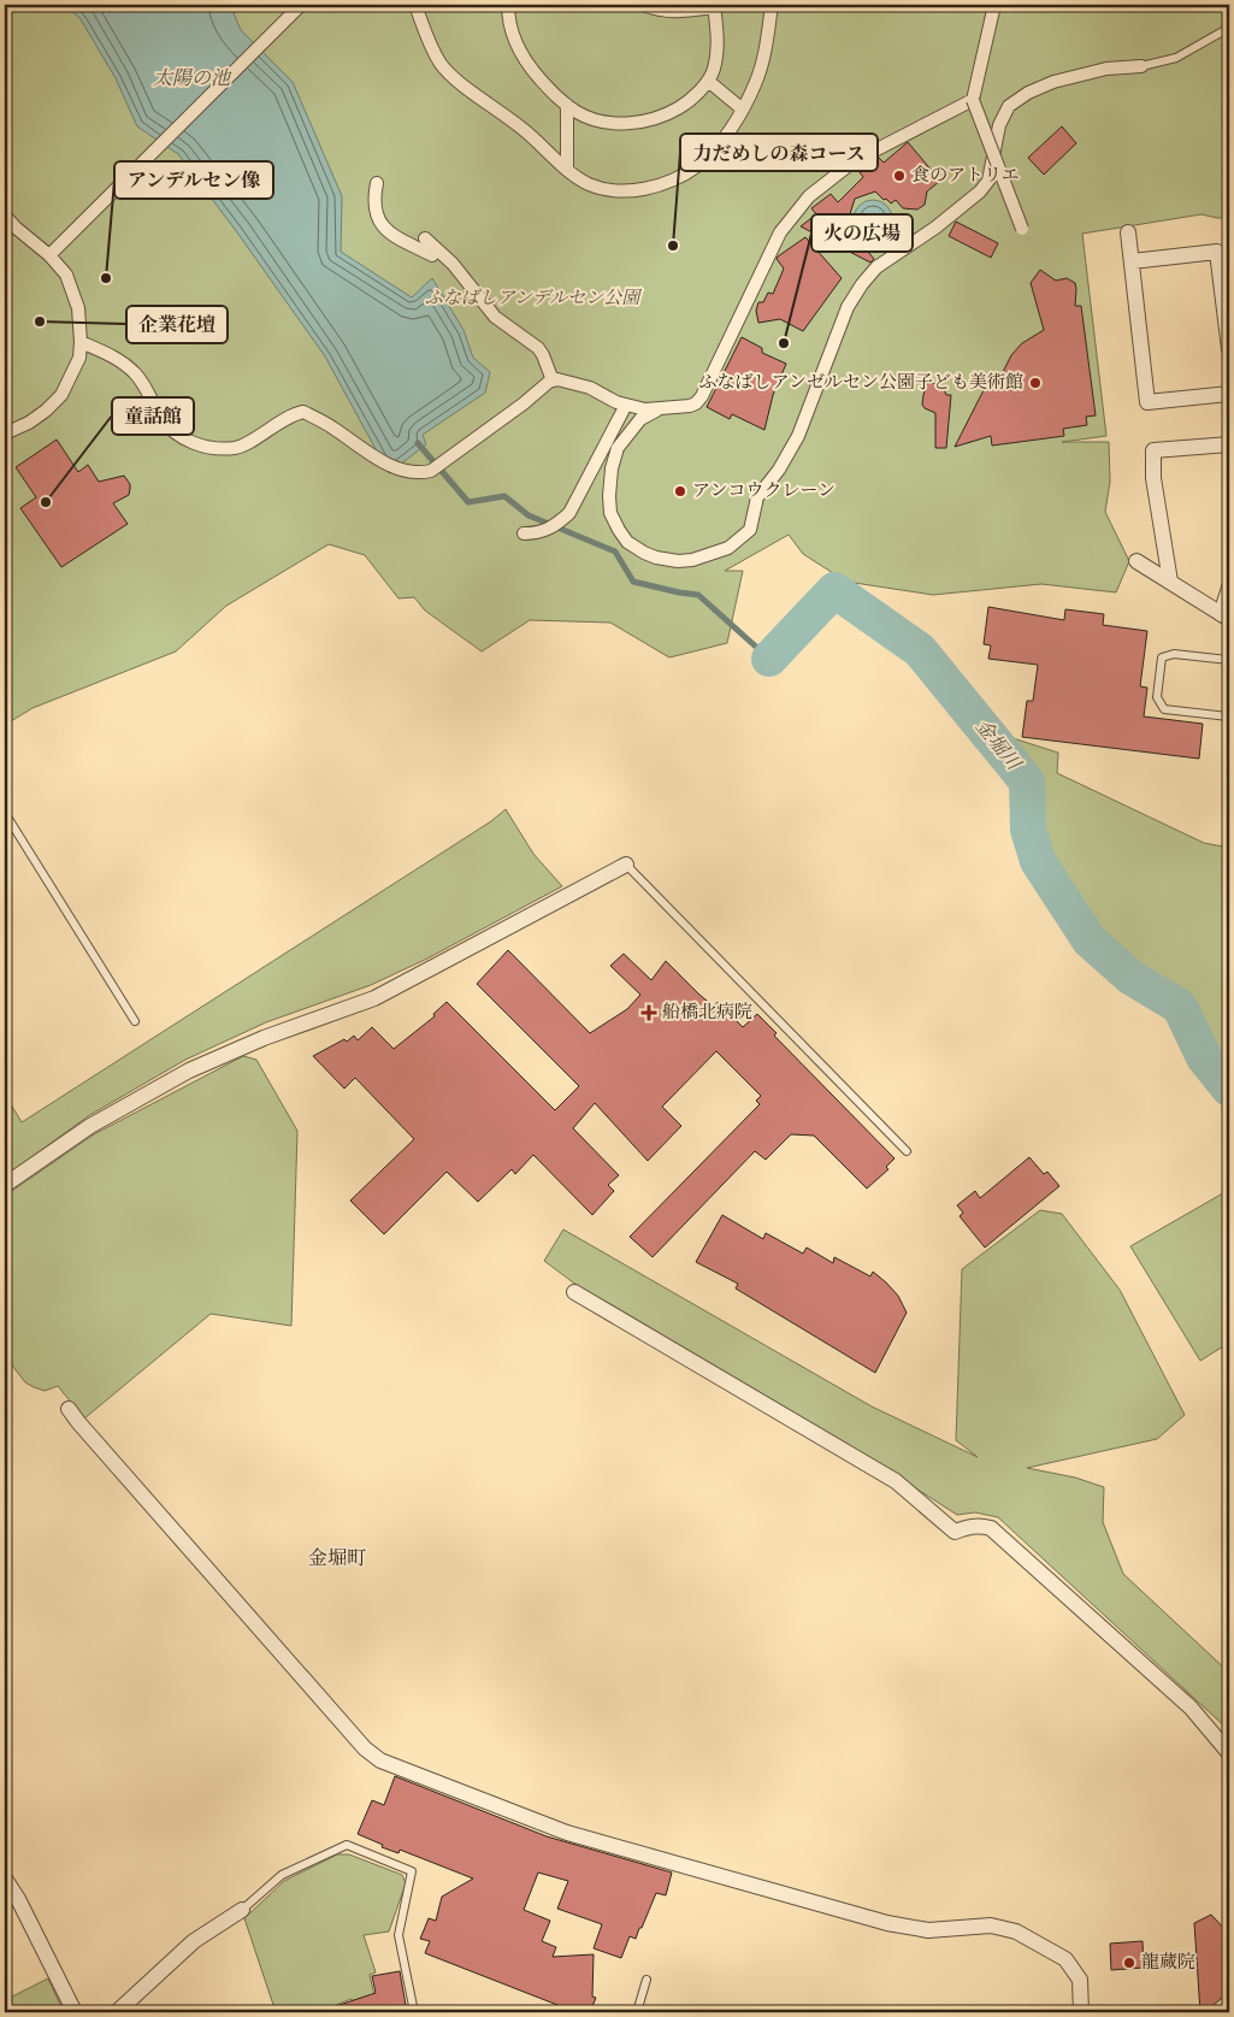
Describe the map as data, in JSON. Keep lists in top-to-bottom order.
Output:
{
  "districts": ["金堀町"],
  "water": ["太陽の池", "金堀川"],
  "parks": ["ふなばしアンデルセン公園"],
  "places": {
    "other": [
      "食のアトリエ",
      "力だめしの森コース",
      "アンデルセン像",
      "企業花壇",
      "火の広場",
      "ふなばしアンゼルセン公園子ども美術館",
      "アンコウクレーン",
      "童話館",
      "龍蔵院"
    ],
    "health": ["船橋北病院"]
  }
}
